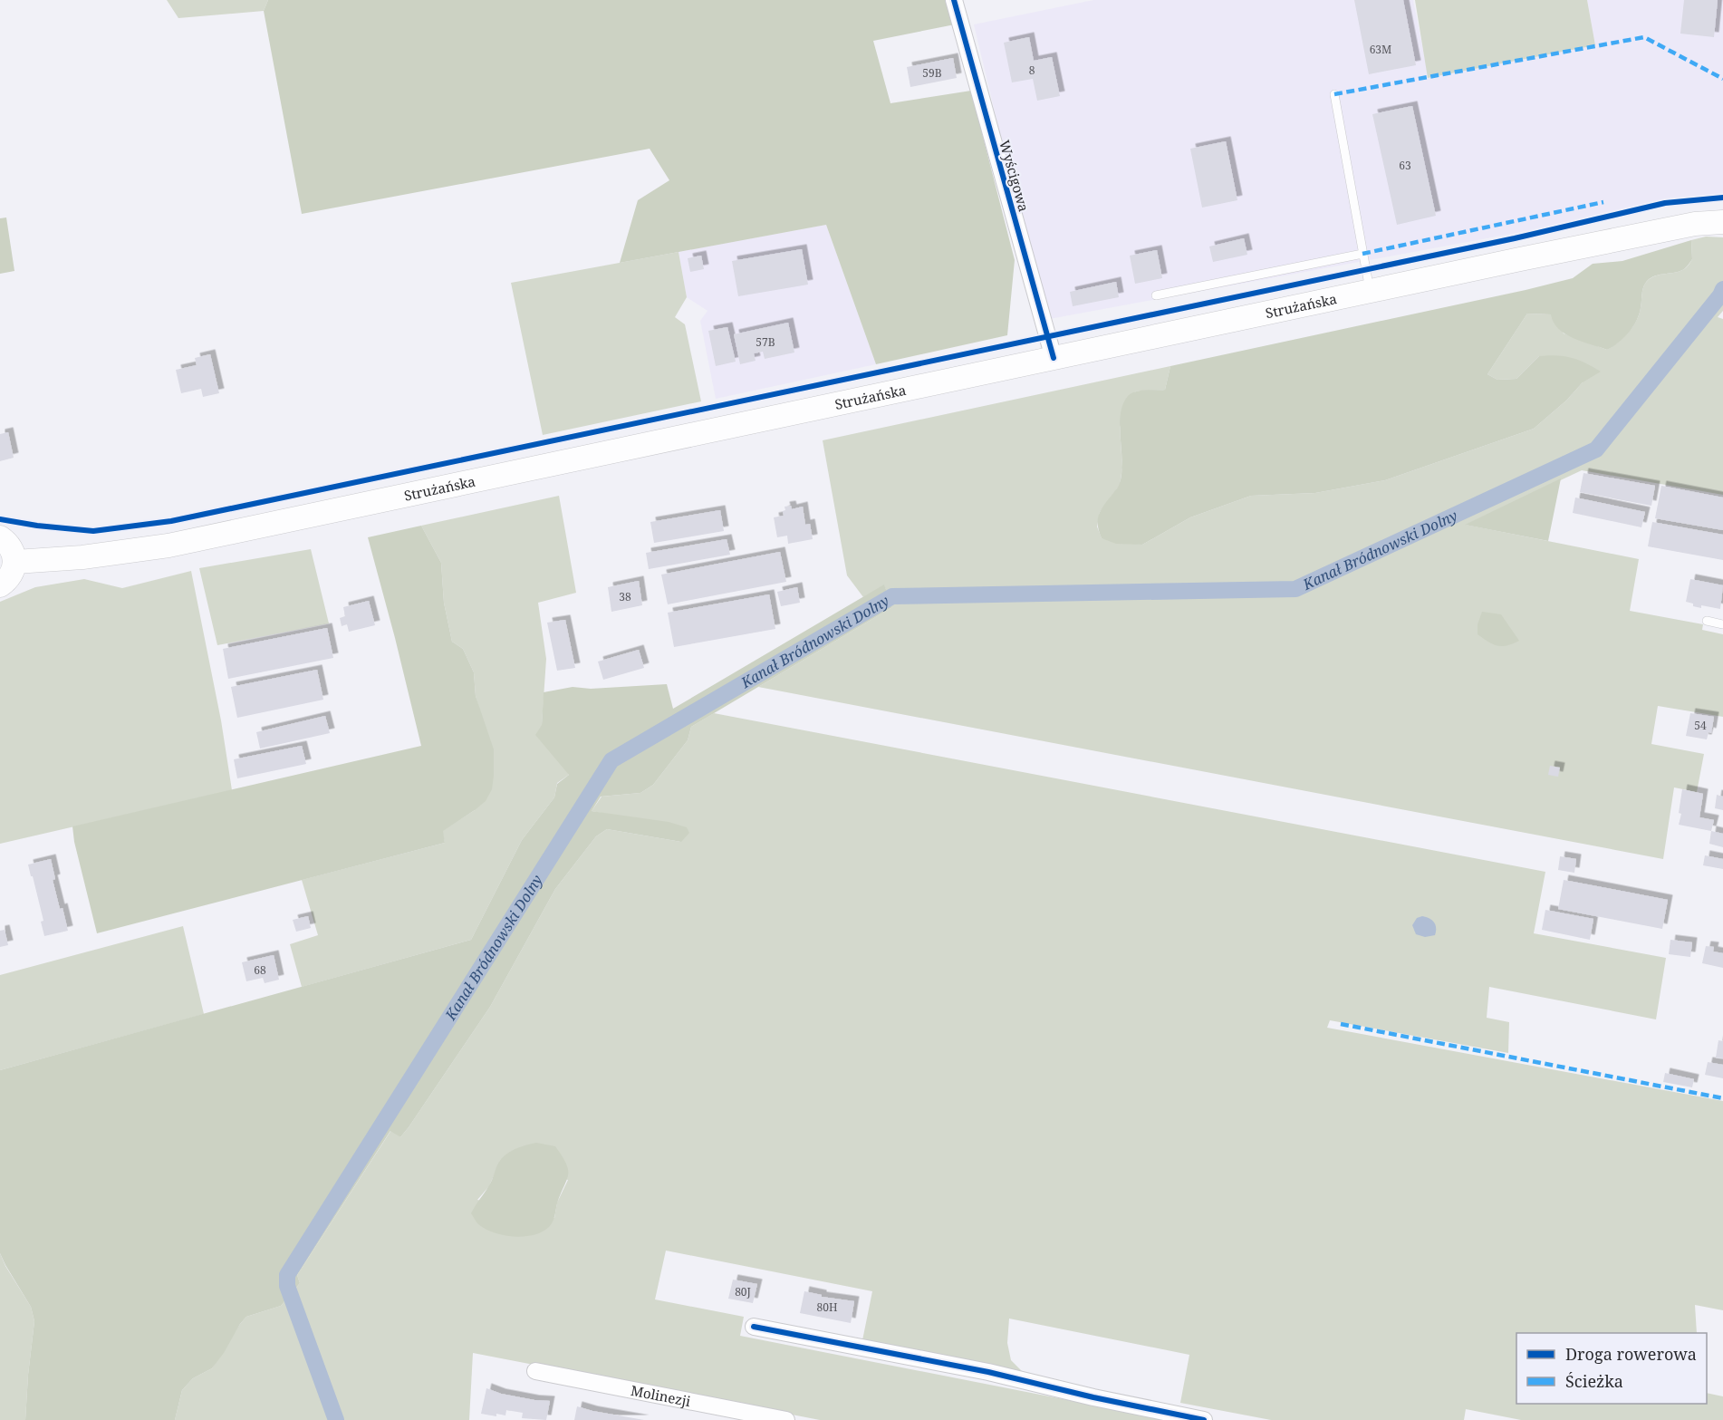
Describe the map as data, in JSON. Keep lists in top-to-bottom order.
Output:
{
  "streets": {
    "main road": ["Strużańska"],
    "street": ["Wyścigowa", "Molinezji"]
  },
  "crossings": [
    ["Wyścigowa", "Strużańska"]
  ],
  "water": ["Kanał Bródnowski Dolny"],
  "house_numbers": [
    "63M",
    "8",
    "59B",
    "63",
    "57B",
    "38",
    "54",
    "68",
    "80J",
    "80H"
  ],
  "legend": ["Droga rowerowa", "Ścieżka"]
}
